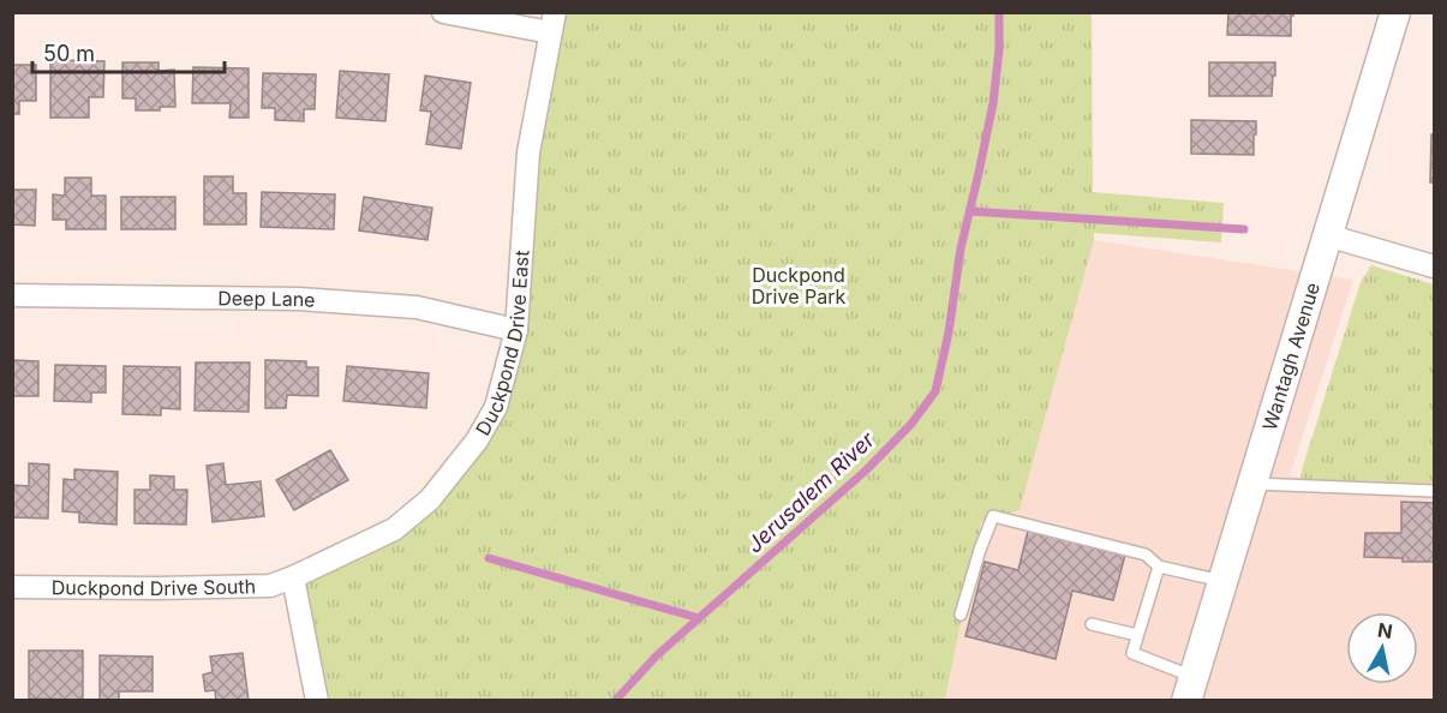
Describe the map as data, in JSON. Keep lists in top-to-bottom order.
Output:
{
  "streets": {
    "main road": ["Wantagh Avenue"],
    "street": ["Deep Lane", "Duckpond Drive East", "Duckpond Drive South"]
  },
  "crossings": [
    ["Deep Lane", "Duckpond Drive East"],
    ["Duckpond Drive East", "Duckpond Drive South"]
  ],
  "water": ["Jerusalem River"],
  "parks": ["Duckpond Drive Park"],
  "scale_bar": "50 m",
  "north": "top"
}
